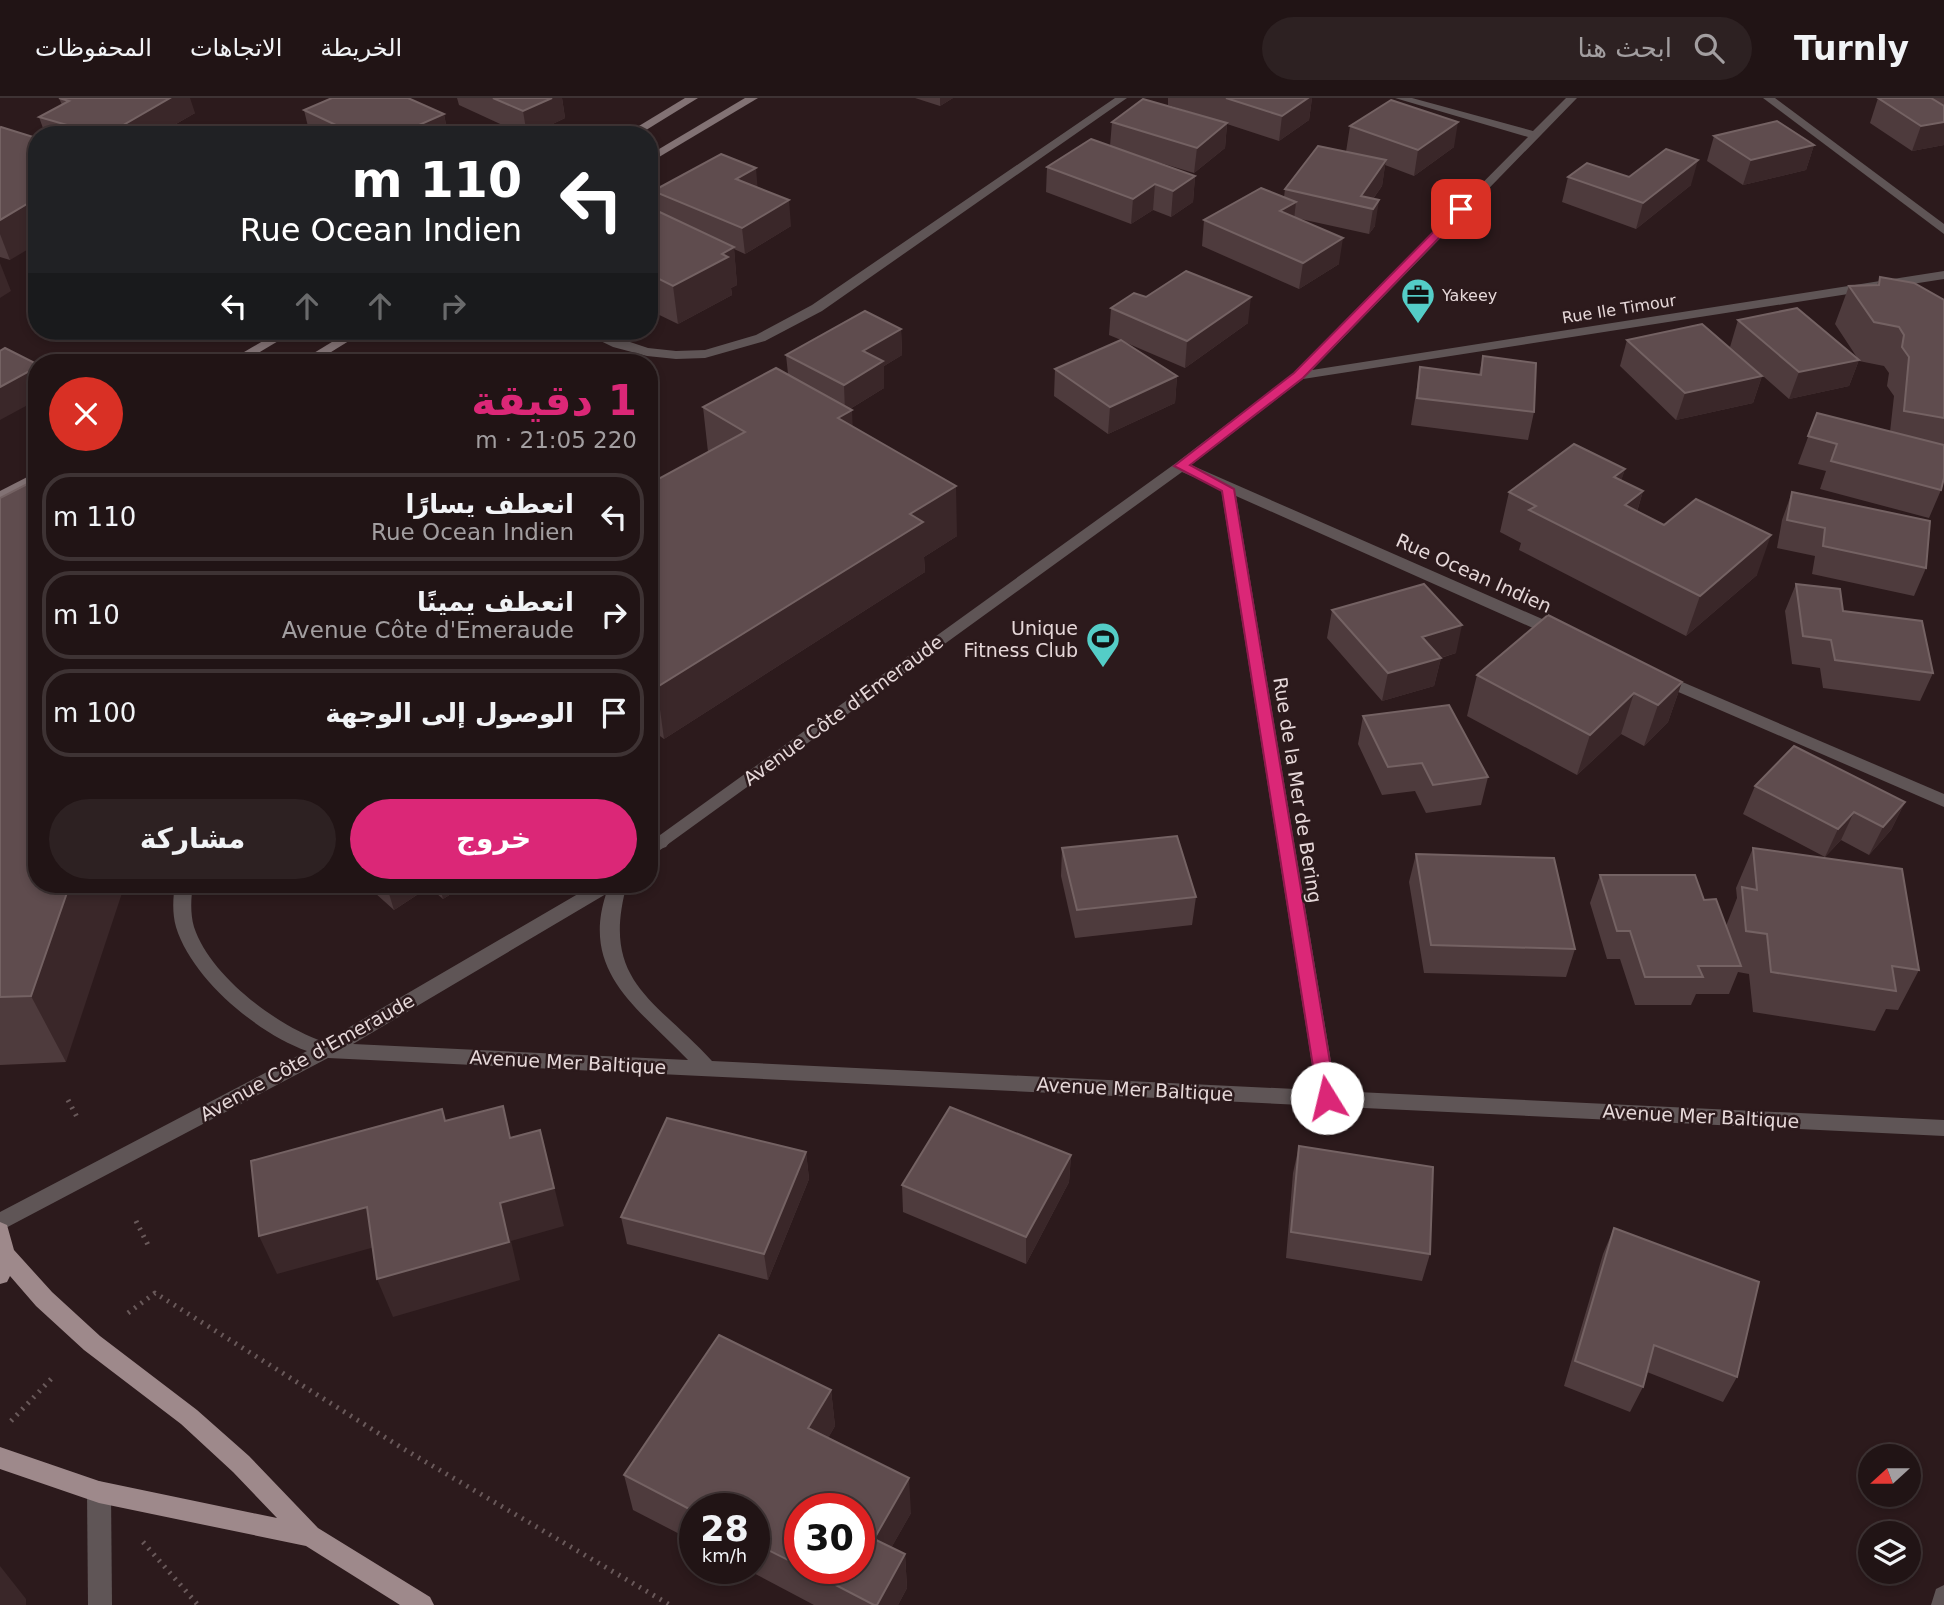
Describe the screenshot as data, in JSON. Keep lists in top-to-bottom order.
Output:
{
  "streets": {
    "street": [
      "Rue Ile Timour",
      "Rue Ocean Indien",
      "Avenue Côte d'Emeraude",
      "Rue de la Mer de Bering",
      "Avenue Mer Baltique"
    ]
  },
  "crossings": [
    ["Rue Ile Timour", "Avenue Côte d'Emeraude"],
    ["Rue Ocean Indien", "Avenue Côte d'Emeraude"],
    ["Rue Ocean Indien", "Rue de la Mer de Bering"],
    ["Avenue Côte d'Emeraude", "Avenue Mer Baltique"],
    ["Rue de la Mer de Bering", "Avenue Mer Baltique"]
  ],
  "places": {
    "office": ["Yakeey"],
    "sports": ["Unique Fitness Club"]
  },
  "north": "left",
  "page": {
    "header": "Turnly",
    "search": "ابحث هنا",
    "nav": ["الخريطة", "الاتجاهات", "المحفوظات"],
    "turn": ["110 m", "Rue Ocean Indien"],
    "heading": ["1 دقيقة", "220 m · 21:05"],
    "list": [
      {
        "name": "انعطف يسارًا",
        "note": "Rue Ocean Indien",
        "value": "110 m"
      },
      {
        "name": "انعطف يمينًا",
        "note": "Avenue Côte d'Emeraude",
        "value": "10 m"
      },
      {
        "name": "الوصول إلى الوجهة",
        "value": "100 m"
      }
    ],
    "buttons": ["خروج", "مشاركة"],
    "speed": "28 km/h",
    "limit": "30"
  }
}
